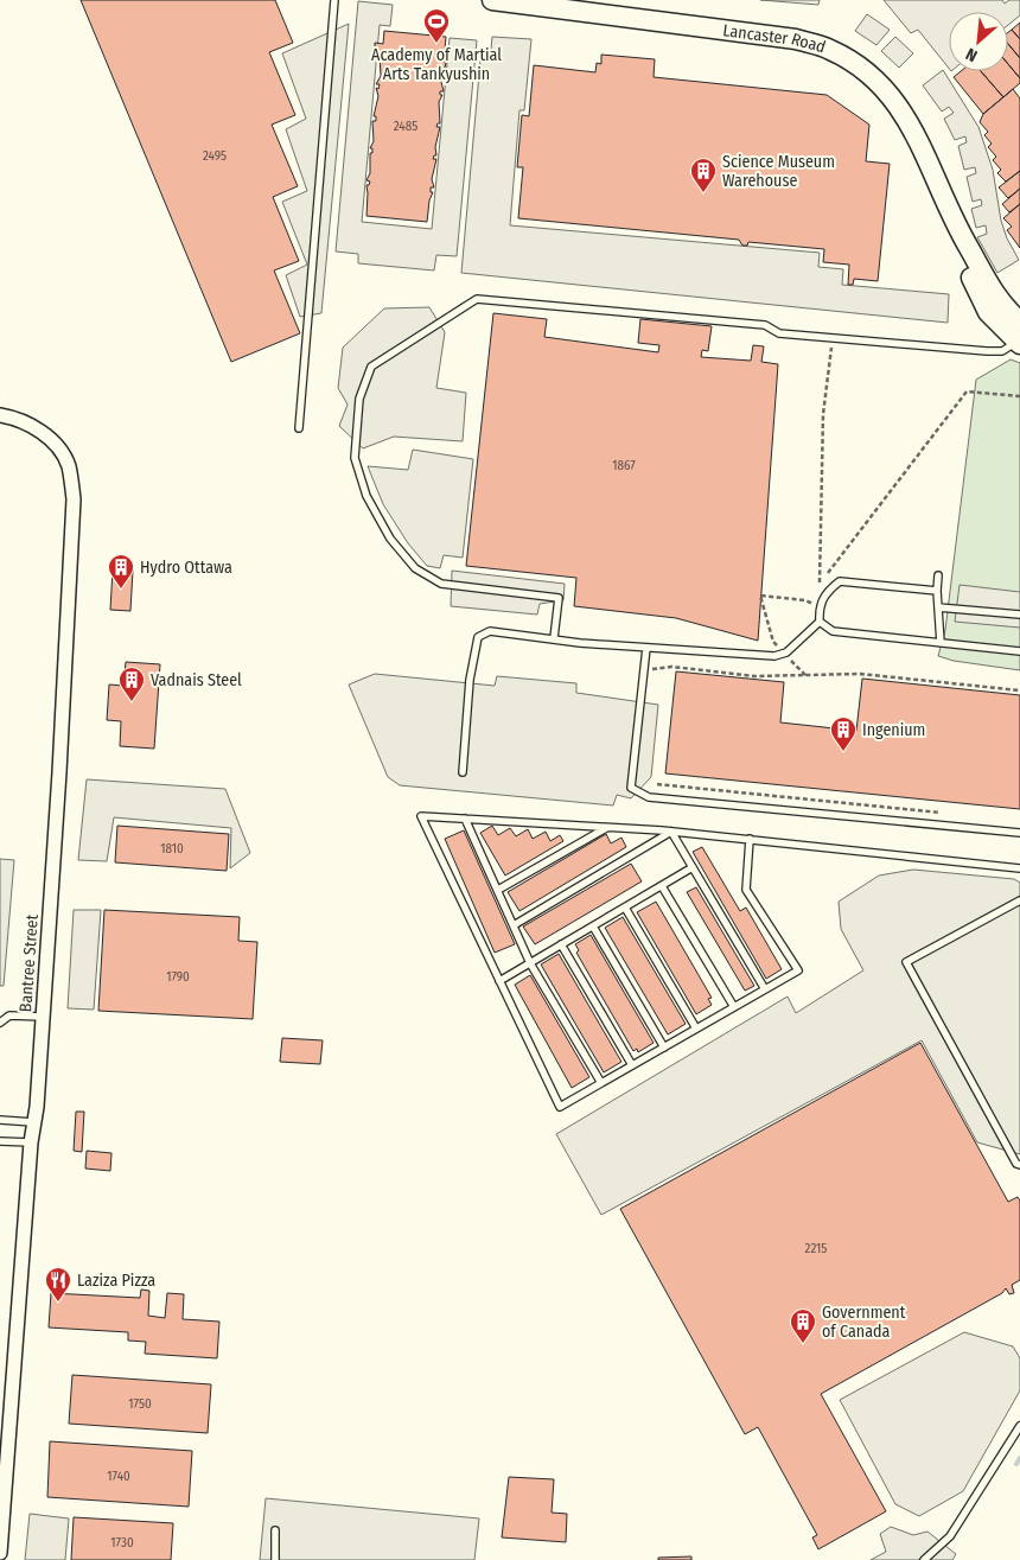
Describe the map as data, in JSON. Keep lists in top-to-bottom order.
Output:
{
  "streets": {
    "street": ["Lancaster Road", "Bantree Street"]
  },
  "places": {
    "sports": ["Academy of Martial Arts Tankyushin"],
    "building": [
      "Science Museum Warehouse",
      "Hydro Ottawa",
      "Vadnais Steel",
      "Ingenium",
      "Government of Canada"
    ],
    "restaurant": ["Laziza Pizza"]
  },
  "house_numbers": [
    "2485",
    "2495",
    "1867",
    "1810",
    "1790",
    "2215",
    "1750",
    "1740",
    "1730"
  ],
  "north": "bottom left"
}
